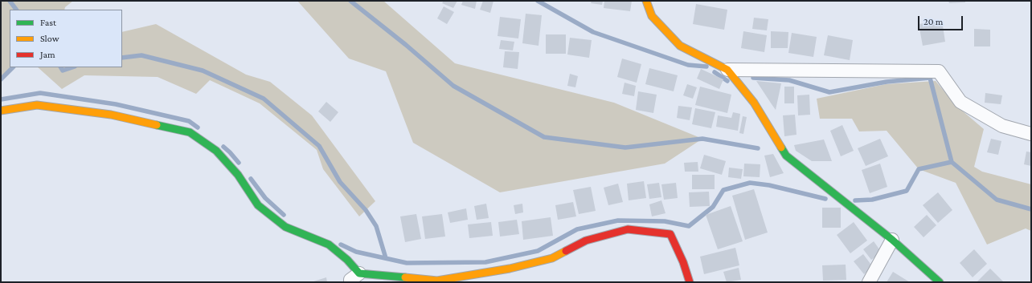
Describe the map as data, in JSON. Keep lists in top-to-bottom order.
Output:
{
  "legend": ["Fast", "Slow", "Jam"],
  "scale_bar": "20 m"
}
